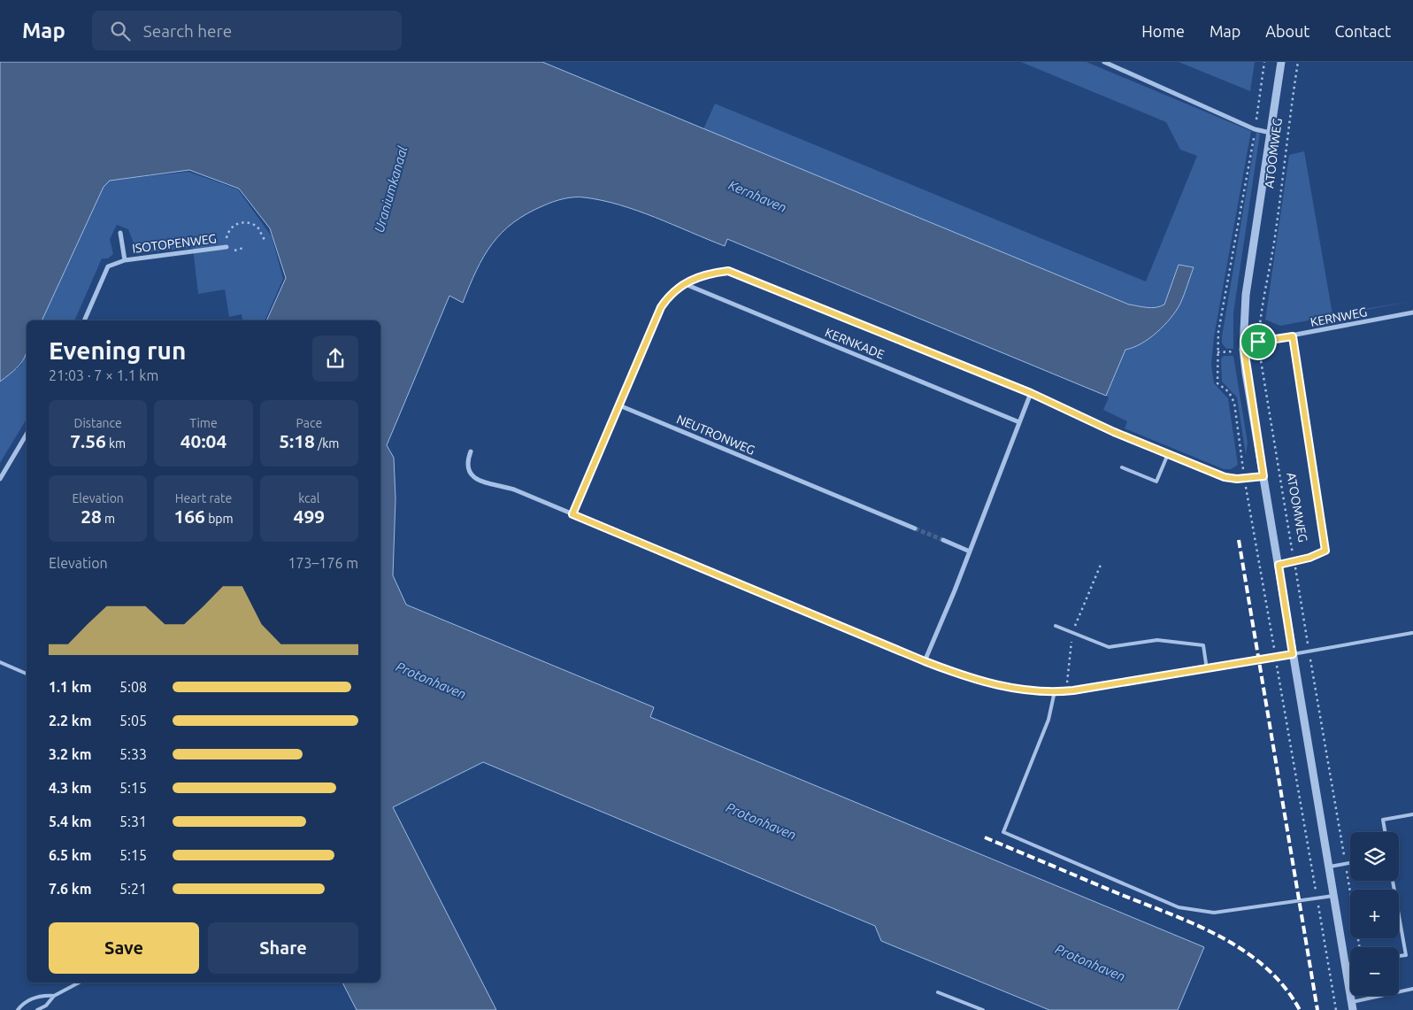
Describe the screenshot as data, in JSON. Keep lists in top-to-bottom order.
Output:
{
  "streets": {
    "street": [
      "ATOOMWEG",
      "ISOTOPENWEG",
      "KERNWEG",
      "KERNKADE",
      "NEUTRONWEG"
    ]
  },
  "crossings": [
    ["ATOOMWEG", "KERNWEG"],
    ["ATOOMWEG", "KERNKADE"],
    ["KERNKADE", "NEUTRONWEG"]
  ],
  "water": ["Uraniumkanaal", "Kernhaven", "Protonhaven"],
  "page": {
    "header": "Map",
    "search": "Search here",
    "nav": [
      "Home",
      "Map",
      "About",
      "Contact"
    ],
    "heading": ["Evening run", "21:03 · 7 × 1.1 km"],
    "stats": [
      ["Distance", "7.56 km"],
      ["Time", "40:04"],
      ["Pace", "5:18 /km"],
      ["Elevation", "28 m"],
      ["Heart rate", "166 bpm"],
      ["kcal", "499"]
    ],
    "chart": ["Elevation", "173–176 m"],
    "list": [
      {
        "name": "1.1 km",
        "note": "5:08"
      },
      {
        "name": "2.2 km",
        "note": "5:05"
      },
      {
        "name": "3.2 km",
        "note": "5:33"
      },
      {
        "name": "4.3 km",
        "note": "5:15"
      },
      {
        "name": "5.4 km",
        "note": "5:31"
      },
      {
        "name": "6.5 km",
        "note": "5:15"
      },
      {
        "name": "7.6 km",
        "note": "5:21"
      }
    ],
    "map_buttons": ["+", "−"],
    "buttons": ["Save", "Share"]
  }
}
